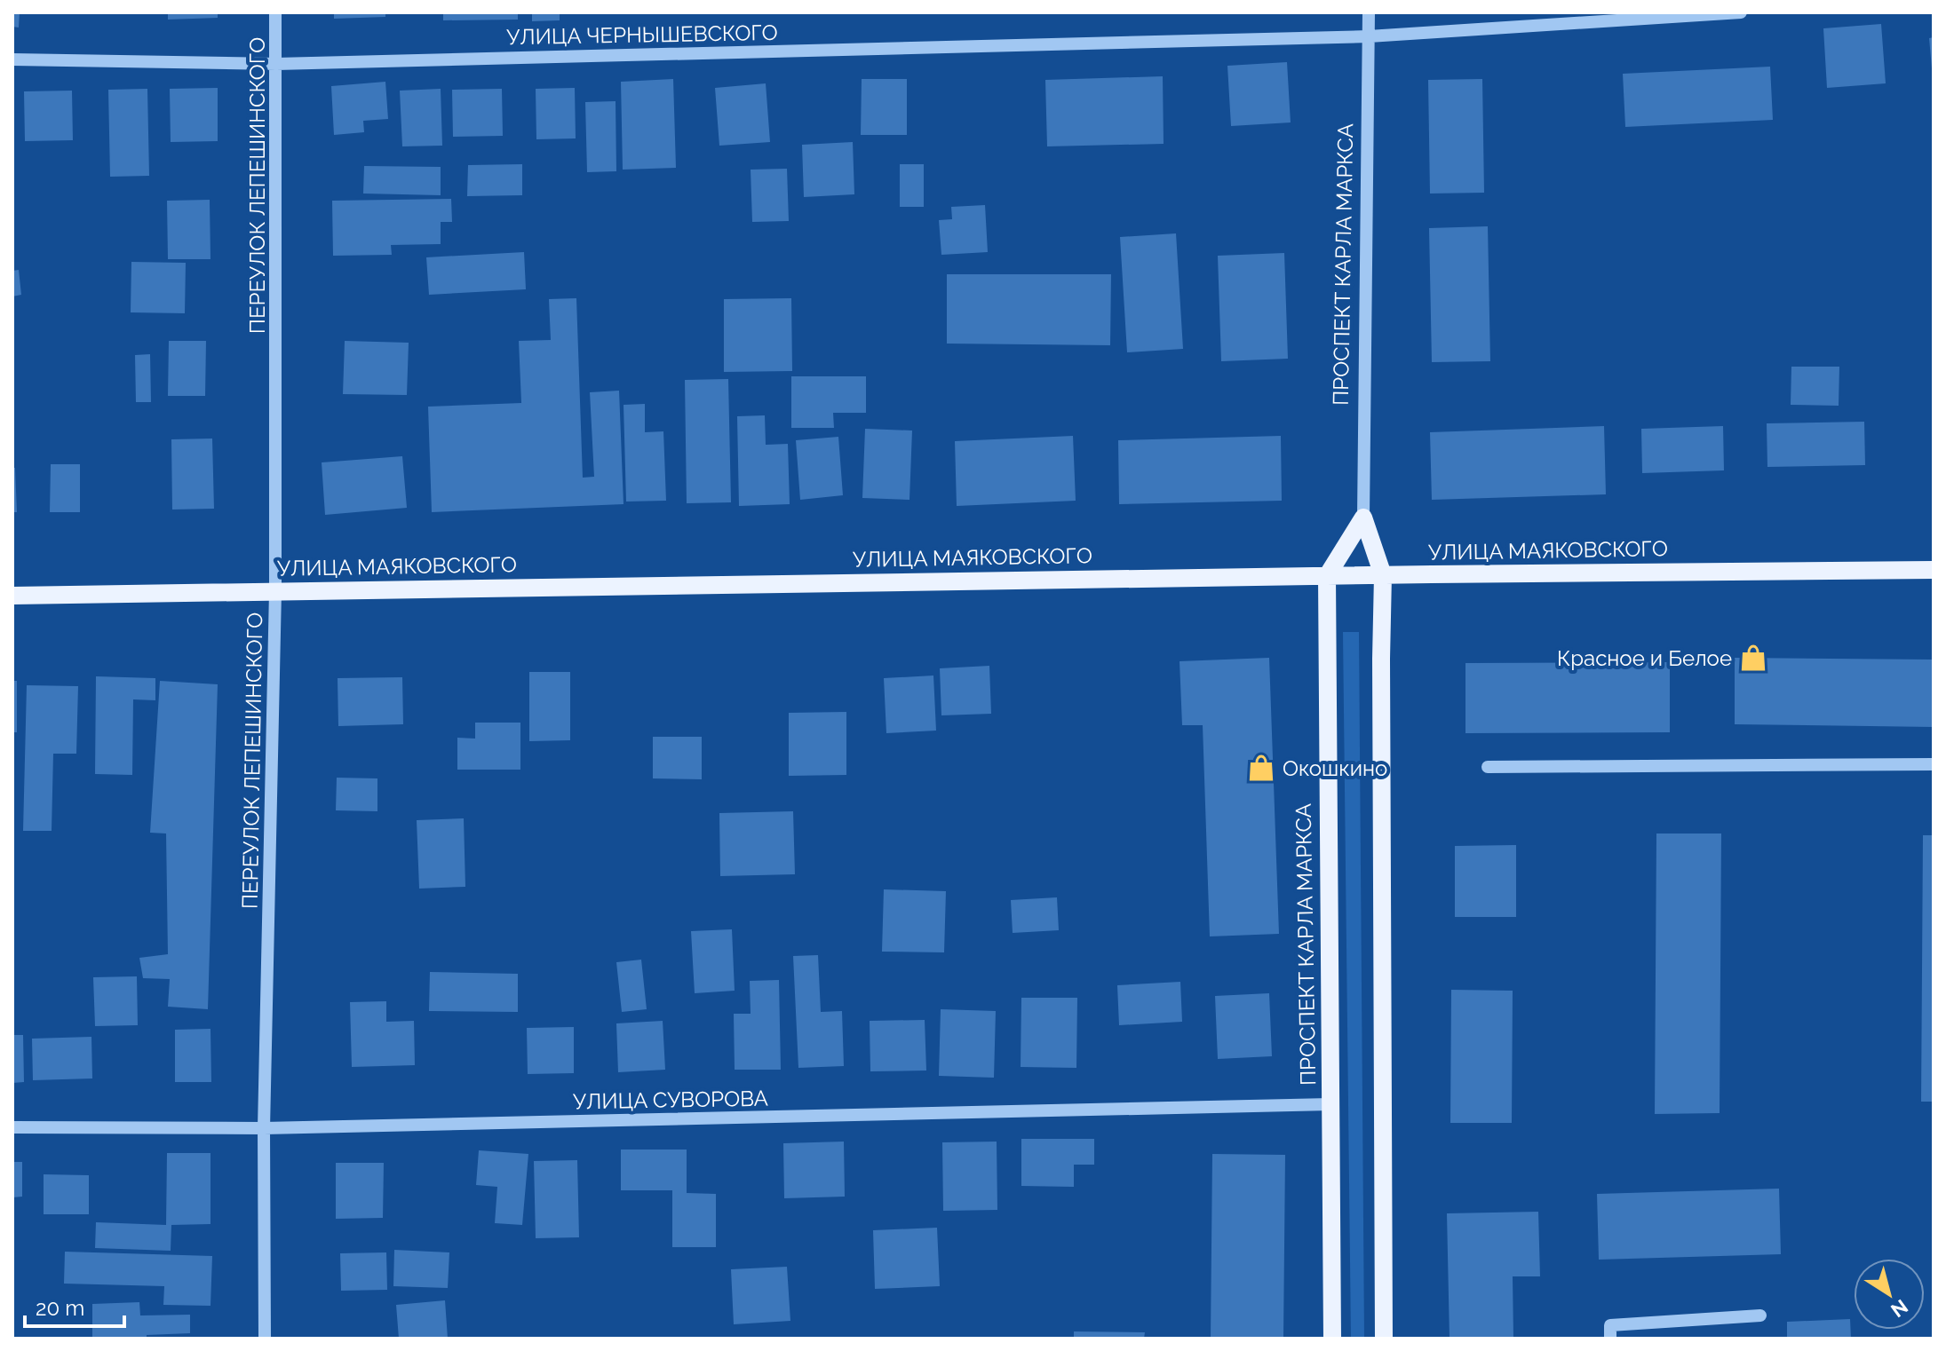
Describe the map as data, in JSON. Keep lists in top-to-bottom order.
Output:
{
  "streets": {
    "main road": ["ПРОСПЕКТ КАРЛА МАРКСА", "УЛИЦА МАЯКОВСКОГО"],
    "street": ["УЛИЦА ЧЕРНЫШЕВСКОГО", "ПЕРЕУЛОК ЛЕПЕШИНСКОГО", "УЛИЦА СУВОРОВА"]
  },
  "crossings": [
    ["УЛИЦА ЧЕРНЫШЕВСКОГО", "ПЕРЕУЛОК ЛЕПЕШИНСКОГО"],
    ["УЛИЦА ЧЕРНЫШЕВСКОГО", "ПРОСПЕКТ КАРЛА МАРКСА"],
    ["ПЕРЕУЛОК ЛЕПЕШИНСКОГО", "УЛИЦА МАЯКОВСКОГО"],
    ["ПЕРЕУЛОК ЛЕПЕШИНСКОГО", "УЛИЦА СУВОРОВА"],
    ["ПРОСПЕКТ КАРЛА МАРКСА", "УЛИЦА МАЯКОВСКОГО"],
    ["ПРОСПЕКТ КАРЛА МАРКСА", "УЛИЦА СУВОРОВА"]
  ],
  "places": {
    "shop": ["Красное и Белое", "Окошкино"]
  },
  "scale_bar": "20 m",
  "north": "bottom right"
}
